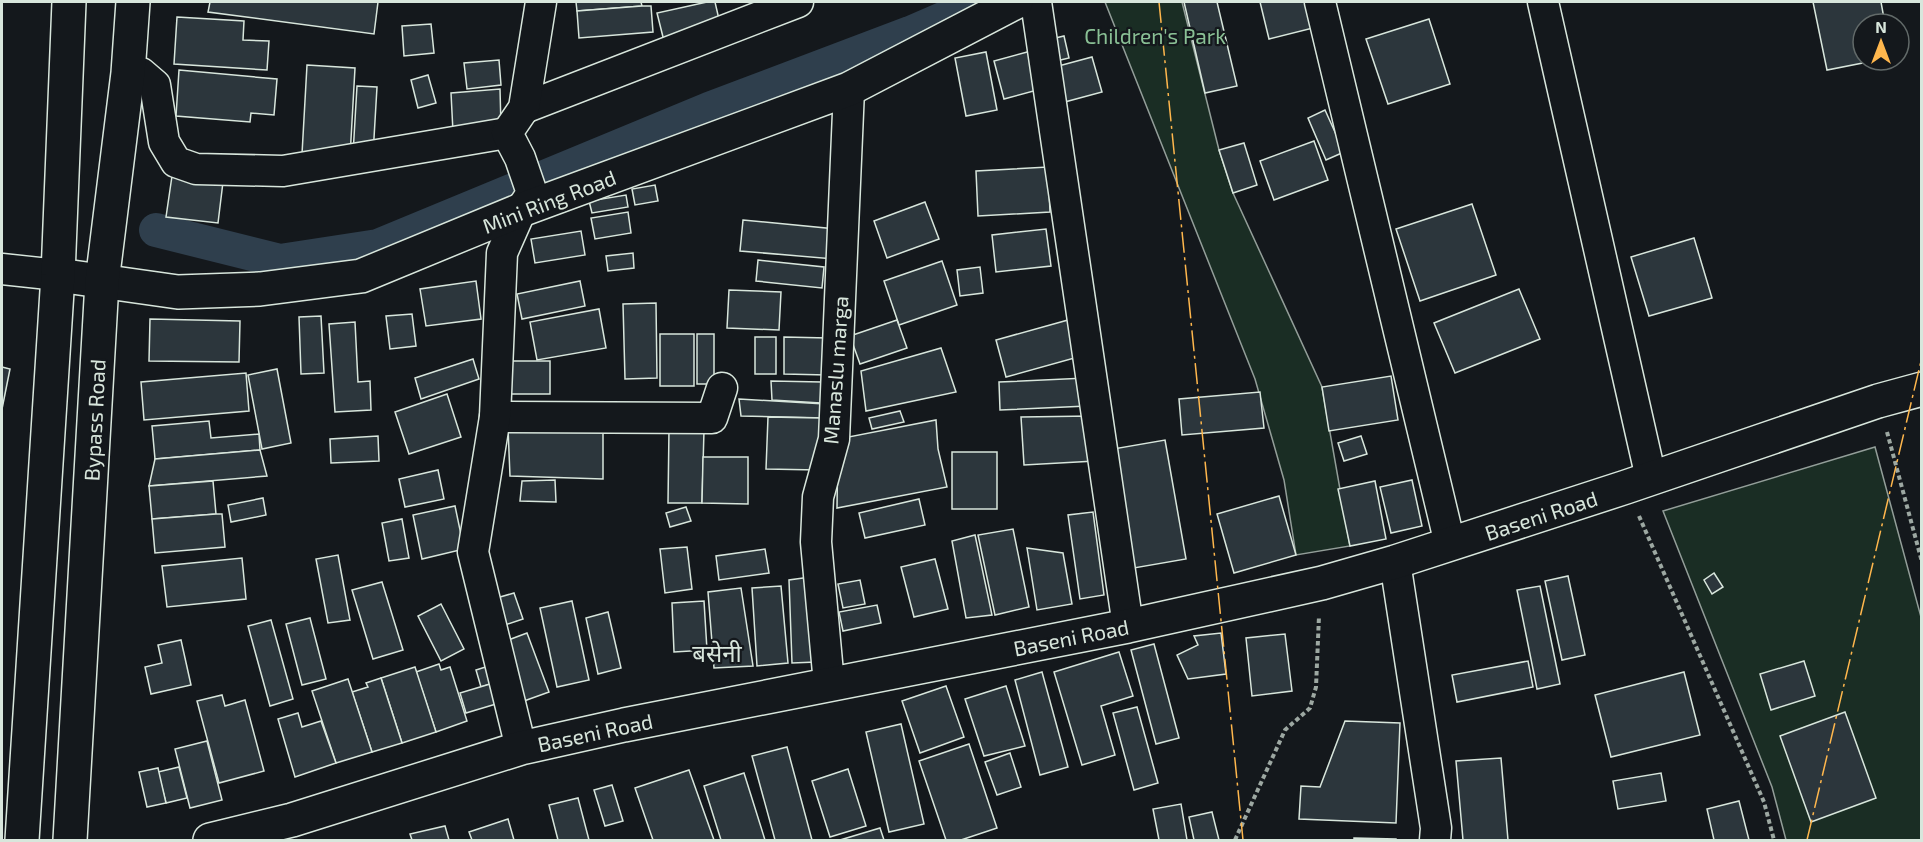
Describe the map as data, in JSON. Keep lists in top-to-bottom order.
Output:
{
  "streets": {
    "main road": ["Mini Ring Road", "Bypass Road", "Baseni Road"],
    "street": ["Manaslu marga"]
  },
  "crossings": [
    ["Mini Ring Road", "Manaslu marga"],
    ["Mini Ring Road", "Bypass Road"],
    ["Manaslu marga", "Baseni Road"]
  ],
  "districts": ["बसेनी"],
  "parks": ["Children's Park"],
  "north": "top"
}
